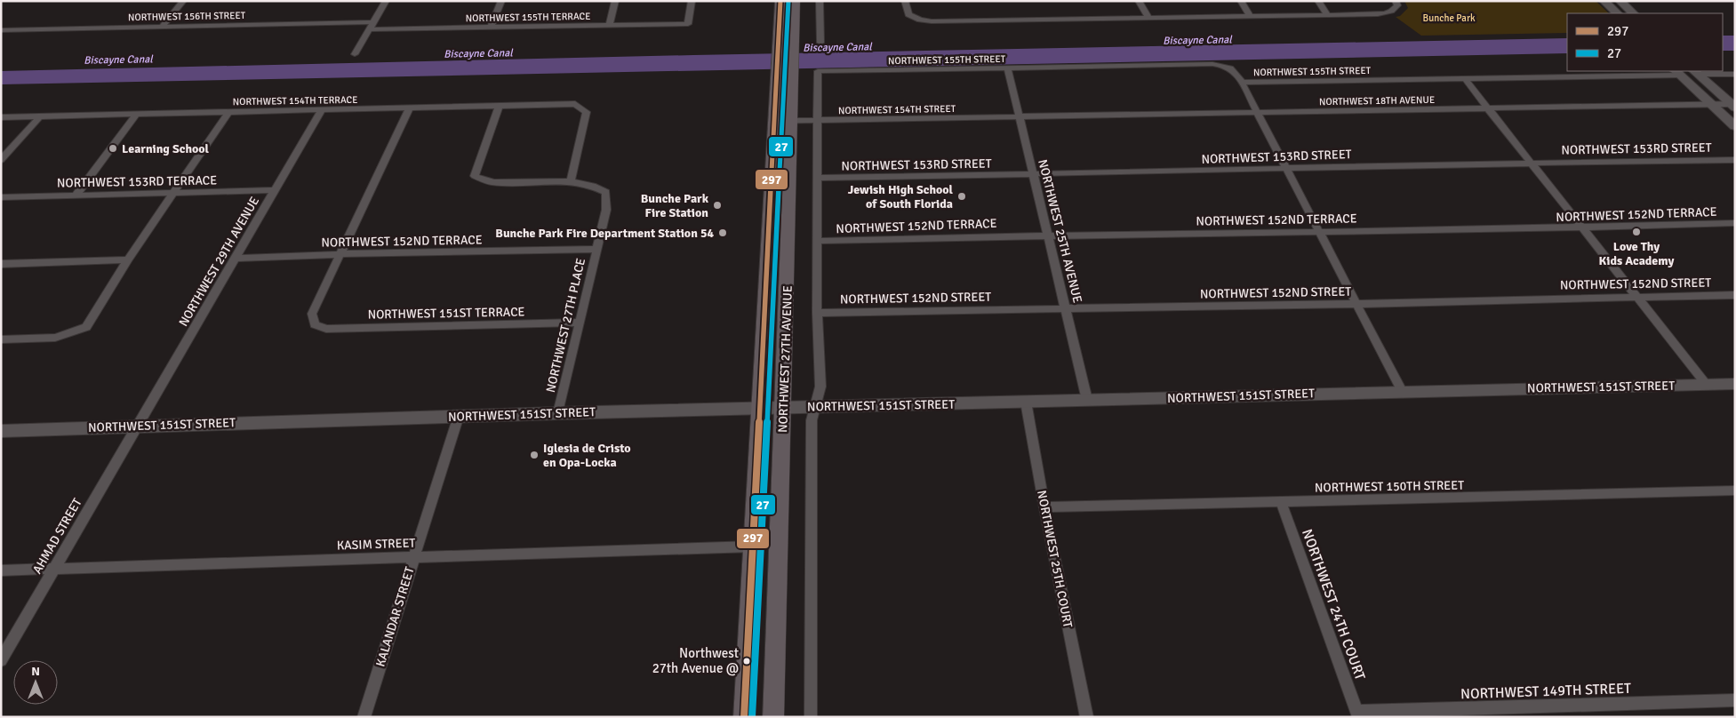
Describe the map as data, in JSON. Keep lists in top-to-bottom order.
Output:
{
  "streets": {
    "main road": ["NORTHWEST 27TH AVENUE"],
    "street": [
      "NORTHWEST 156TH STREET",
      "NORTHWEST 155TH TERRACE",
      "NORTHWEST 155TH STREET",
      "NORTHWEST 154TH TERRACE",
      "NORTHWEST 18TH AVENUE",
      "NORTHWEST 154TH STREET",
      "NORTHWEST 153RD STREET",
      "NORTHWEST 153RD TERRACE",
      "NORTHWEST 152ND TERRACE",
      "NORTHWEST 25TH AVENUE",
      "NORTHWEST 29TH AVENUE",
      "NORTHWEST 152ND STREET",
      "NORTHWEST 151ST TERRACE",
      "NORTHWEST 27TH PLACE",
      "NORTHWEST 151ST STREET",
      "NORTHWEST 150TH STREET",
      "AHMAD STREET",
      "KASIM STREET",
      "NORTHWEST 25TH COURT",
      "NORTHWEST 24TH COURT",
      "KALANDAR STREET",
      "NORTHWEST 149TH STREET"
    ]
  },
  "crossings": [
    ["NORTHWEST 155TH STREET", "NORTHWEST 154TH STREET"],
    ["NORTHWEST 155TH STREET", "NORTHWEST 25TH AVENUE"],
    ["NORTHWEST 154TH TERRACE", "NORTHWEST 29TH AVENUE"],
    ["NORTHWEST 154TH TERRACE", "NORTHWEST 27TH PLACE"],
    ["NORTHWEST 18TH AVENUE", "NORTHWEST 154TH STREET"],
    ["NORTHWEST 18TH AVENUE", "NORTHWEST 25TH AVENUE"],
    ["NORTHWEST 154TH STREET", "NORTHWEST 25TH AVENUE"],
    ["NORTHWEST 154TH STREET", "NORTHWEST 27TH AVENUE"],
    ["NORTHWEST 153RD STREET", "NORTHWEST 25TH AVENUE"],
    ["NORTHWEST 153RD TERRACE", "NORTHWEST 29TH AVENUE"],
    ["NORTHWEST 152ND TERRACE", "NORTHWEST 25TH AVENUE"],
    ["NORTHWEST 152ND TERRACE", "NORTHWEST 29TH AVENUE"],
    ["NORTHWEST 152ND TERRACE", "NORTHWEST 151ST TERRACE"],
    ["NORTHWEST 152ND TERRACE", "NORTHWEST 27TH PLACE"],
    ["NORTHWEST 25TH AVENUE", "NORTHWEST 152ND STREET"],
    ["NORTHWEST 25TH AVENUE", "NORTHWEST 151ST STREET"],
    ["NORTHWEST 29TH AVENUE", "NORTHWEST 151ST STREET"],
    ["NORTHWEST 29TH AVENUE", "AHMAD STREET"],
    ["NORTHWEST 151ST TERRACE", "NORTHWEST 27TH PLACE"],
    ["NORTHWEST 27TH PLACE", "NORTHWEST 151ST STREET"],
    ["NORTHWEST 27TH AVENUE", "NORTHWEST 151ST STREET"],
    ["NORTHWEST 27TH AVENUE", "KASIM STREET"],
    ["NORTHWEST 151ST STREET", "AHMAD STREET"],
    ["NORTHWEST 151ST STREET", "NORTHWEST 25TH COURT"],
    ["NORTHWEST 151ST STREET", "KALANDAR STREET"],
    ["NORTHWEST 150TH STREET", "NORTHWEST 25TH COURT"],
    ["NORTHWEST 150TH STREET", "NORTHWEST 24TH COURT"],
    ["AHMAD STREET", "KASIM STREET"],
    ["KASIM STREET", "KALANDAR STREET"],
    ["NORTHWEST 24TH COURT", "NORTHWEST 149TH STREET"]
  ],
  "water": ["Biscayne Canal"],
  "parks": ["Bunche Park"],
  "places": [
    "Learning School",
    "Jewish High School of South Florida",
    "Bunche Park Fire Station",
    "Love Thy Kids Academy",
    "Bunche Park Fire Department Station 54",
    "Iglesia de Cristo en Opa-Locka",
    "Northwest 27th Avenue @"
  ],
  "lines": ["transit line 297", "transit line 27"],
  "legend": ["297", "27"],
  "north": "top"
}
